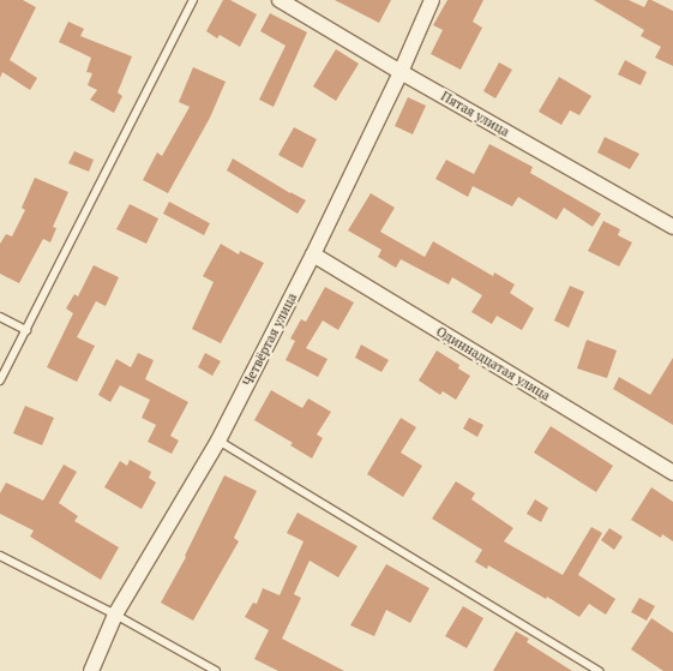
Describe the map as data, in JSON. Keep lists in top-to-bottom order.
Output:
{
  "streets": {
    "street": ["Пятая улица", "Четвёртая улица", "Одиннадцатая улица"]
  },
  "crossings": [
    ["Пятая улица", "Четвёртая улица"],
    ["Четвёртая улица", "Одиннадцатая улица"]
  ]
}
